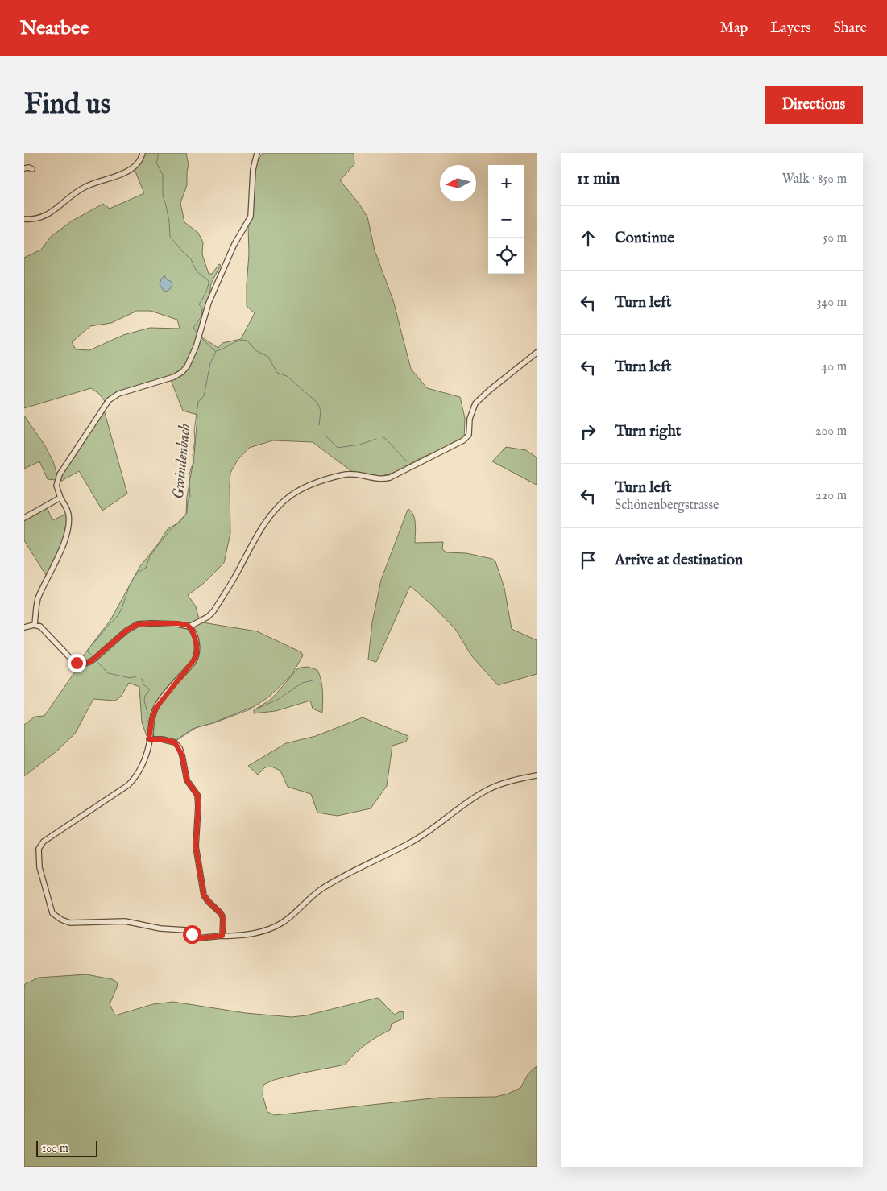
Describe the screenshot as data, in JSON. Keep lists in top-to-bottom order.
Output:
{
  "water": ["Gwindenbach"],
  "scale_bar": "100 m",
  "north": "left",
  "page": {
    "header": "Nearbee",
    "nav": ["Map", "Layers", "Share"],
    "buttons": "Directions",
    "title": "Find us",
    "heading": ["11 min", "Walk · 850 m"],
    "map_buttons": ["+", "−"],
    "list": [
      ["Continue", "50 m"],
      ["Turn left", "340 m"],
      ["Turn left", "40 m"],
      ["Turn right", "200 m"],
      ["Turn left", "Schönenbergstrasse", "220 m"],
      "Arrive at destination"
    ],
    "scale": "100 m"
  }
}
